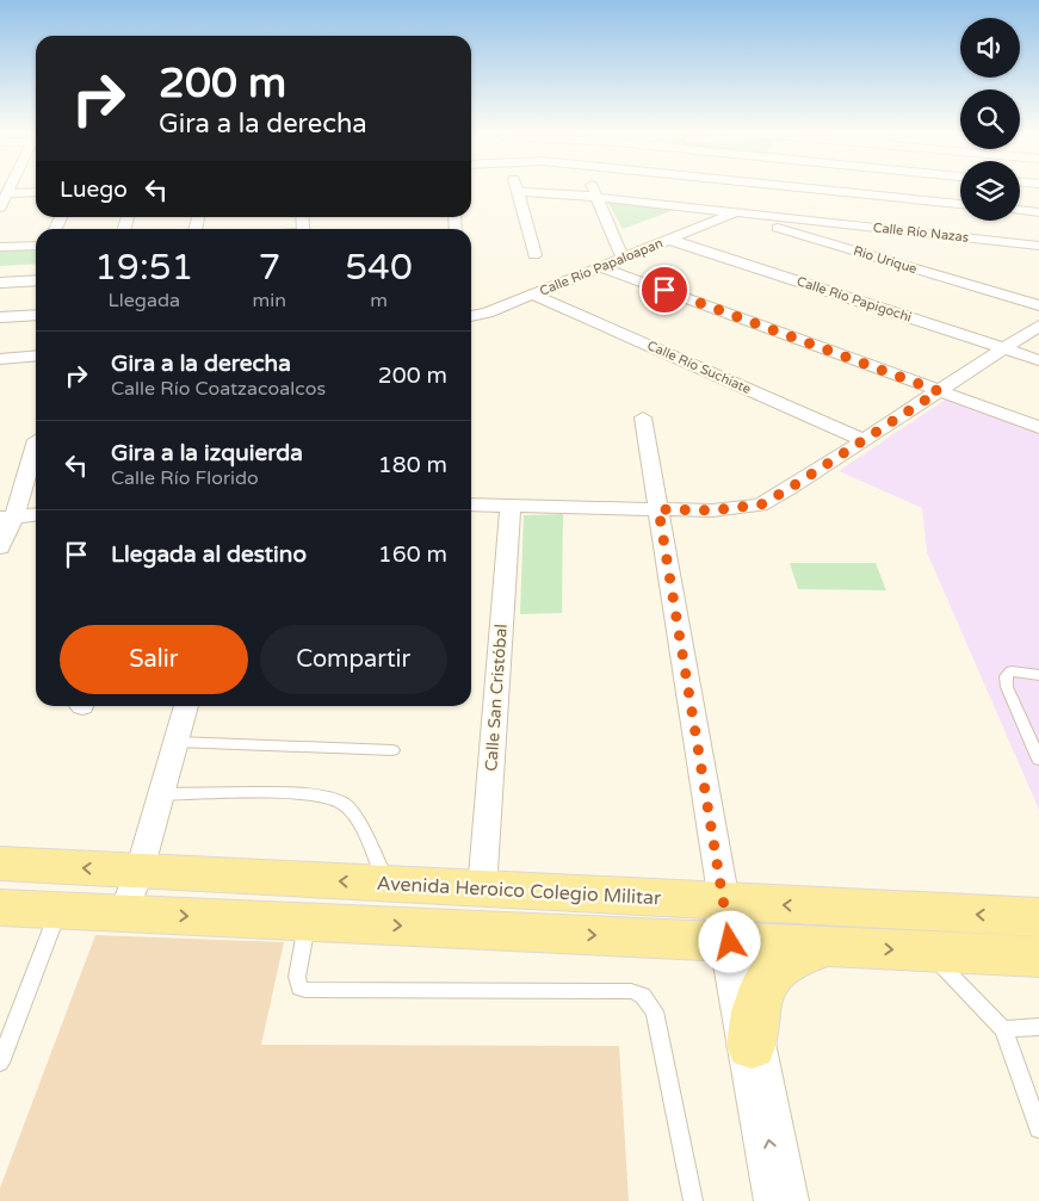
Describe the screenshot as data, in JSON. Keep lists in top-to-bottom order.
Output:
{
  "streets": {
    "main road": ["Avenida Heroico Colegio Militar"],
    "street": [
      "Calle Río Nazas",
      "Rio Urique",
      "Calle Río Papaloapan",
      "Calle Río Papigochi",
      "Calle Río Suchiate",
      "Calle San Cristóbal"
    ]
  },
  "crossings": [
    ["Calle Río Nazas", "Rio Urique"],
    ["Calle Río Nazas", "Calle Río Papaloapan"],
    ["Rio Urique", "Calle Río Papaloapan"],
    ["Calle Río Papaloapan", "Calle Río Papigochi"],
    ["Calle Río Papaloapan", "Calle Río Suchiate"],
    ["Calle San Cristóbal", "Avenida Heroico Colegio Militar"]
  ],
  "page": {
    "turn": ["200 m", "Gira a la derecha"],
    "then": "Luego",
    "eta": [
      "19:51",
      "Llegada",
      "7",
      "min",
      "540",
      "m"
    ],
    "list": [
      {
        "name": "Gira a la derecha",
        "note": "Calle Río Coatzacoalcos",
        "value": "200 m"
      },
      {
        "name": "Gira a la izquierda",
        "note": "Calle Río Florido",
        "value": "180 m"
      },
      {
        "name": "Llegada al destino",
        "value": "160 m"
      }
    ],
    "buttons": ["Salir", "Compartir"]
  }
}
